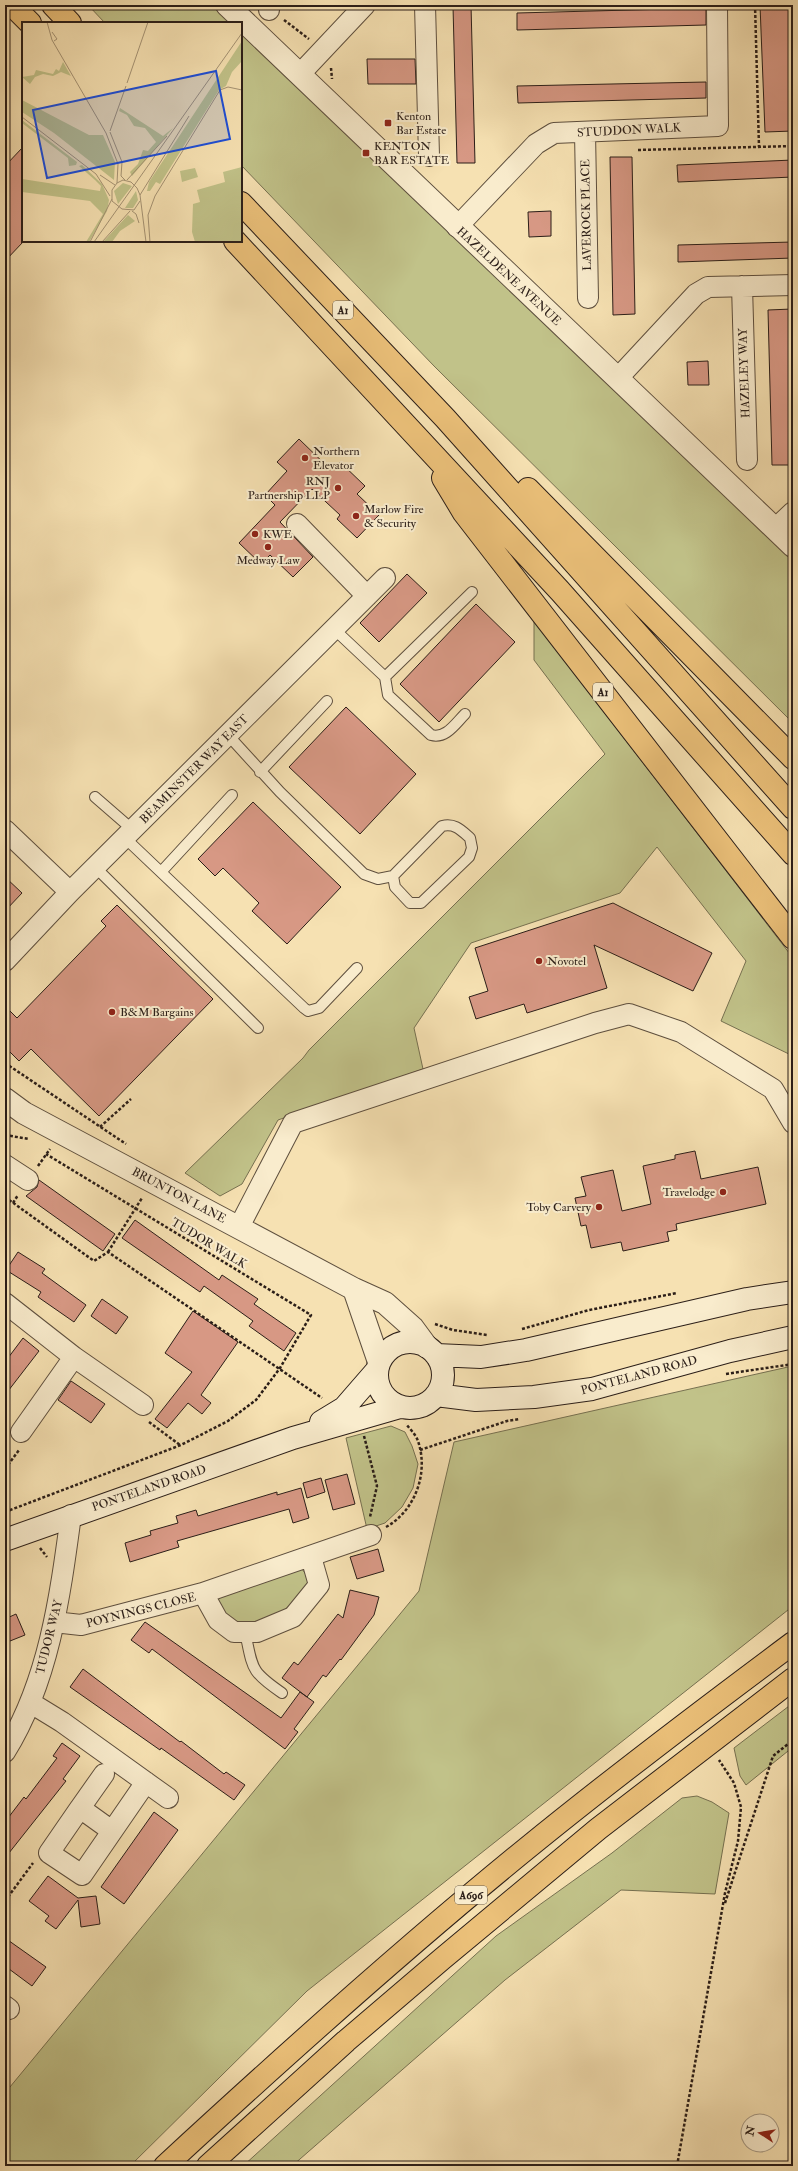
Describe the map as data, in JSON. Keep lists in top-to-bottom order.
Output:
{
  "streets": {
    "highway": ["A1", "A696"],
    "main road": ["HAZELDENE AVENUE", "BRUNTON LANE", "PONTELAND ROAD"],
    "street": [
      "STUDDON WALK",
      "LAVEROCK PLACE",
      "HAZELEY WAY",
      "BEAMINSTER WAY EAST",
      "POYNINGS CLOSE",
      "TUDOR WAY"
    ],
    "path": ["TUDOR WALK"]
  },
  "crossings": [
    ["STUDDON WALK", "LAVEROCK PLACE"],
    ["STUDDON WALK", "HAZELDENE AVENUE"],
    ["BRUNTON LANE", "PONTELAND ROAD"],
    ["PONTELAND ROAD", "TUDOR WAY"],
    ["POYNINGS CLOSE", "TUDOR WAY"]
  ],
  "places": {
    "transit": ["Kenton Bar Estate", "KENTON BAR ESTATE"],
    "other": [
      "Northern Elevator",
      "RNJ Partnership LLP",
      "Marlow Fire & Security",
      "KWE",
      "Medway Law",
      "Novotel",
      "B&M Bargains",
      "Travelodge",
      "Toby Carvery"
    ]
  },
  "north": "left"
}
